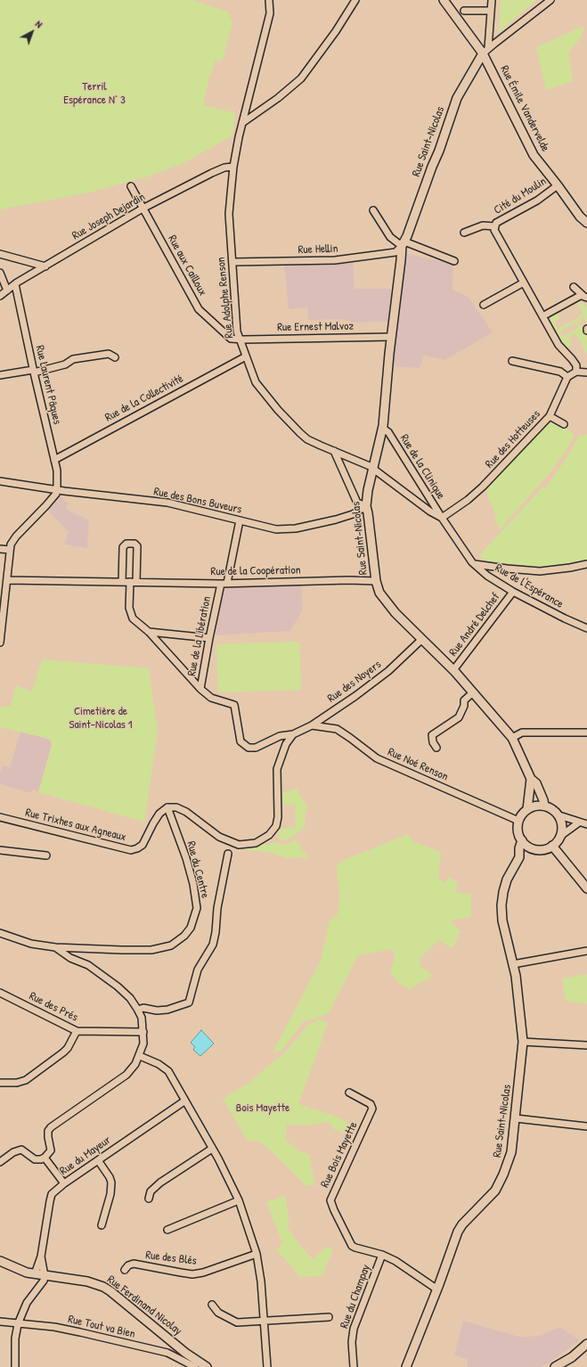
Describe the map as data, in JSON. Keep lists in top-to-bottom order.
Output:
{
  "streets": {
    "street": [
      "Rue Émile Vandervelde",
      "Rue Saint-Nicolas",
      "Cité du Moulin",
      "Rue Joseph Dejardin",
      "Rue Hellin",
      "Rue aux Cailloux",
      "Rue Adolphe Renson",
      "Rue Ernest Malvoz",
      "Rue Laurent Pâques",
      "Rue de la Collectivité",
      "Rue des Hotteuses",
      "Rue de la Clinique",
      "Rue des Bons Buveurs",
      "Rue de la Coopération",
      "Rue de l'Espérance",
      "Rue André Delchef",
      "Rue de la Libération",
      "Rue des Noyers",
      "Rue Noé Renson",
      "Rue Trixhes aux Agneaux",
      "Rue du Centre",
      "Rue des Prés",
      "Rue Bois Mayette",
      "Rue du Mayeur",
      "Rue des Blés",
      "Rue du Champay",
      "Rue Ferdinand Nicolay",
      "Rue Tout va Bien"
    ]
  },
  "crossings": [
    ["Rue Émile Vandervelde", "Rue Saint-Nicolas"],
    ["Rue Émile Vandervelde", "Cité du Moulin"],
    ["Rue Saint-Nicolas", "Rue Hellin"],
    ["Rue Saint-Nicolas", "Rue Adolphe Renson"],
    ["Rue Saint-Nicolas", "Rue Ernest Malvoz"],
    ["Rue Saint-Nicolas", "Rue de la Clinique"],
    ["Rue Saint-Nicolas", "Rue des Bons Buveurs"],
    ["Rue Saint-Nicolas", "Rue de la Coopération"],
    ["Rue Saint-Nicolas", "Rue de l'Espérance"],
    ["Rue Saint-Nicolas", "Rue André Delchef"],
    ["Rue Saint-Nicolas", "Rue des Noyers"],
    ["Rue Saint-Nicolas", "Rue Noé Renson"],
    ["Rue Saint-Nicolas", "Rue Bois Mayette"],
    ["Rue Joseph Dejardin", "Rue aux Cailloux"],
    ["Rue Joseph Dejardin", "Rue Adolphe Renson"],
    ["Rue Joseph Dejardin", "Rue Laurent Pâques"],
    ["Rue Hellin", "Rue Adolphe Renson"],
    ["Rue aux Cailloux", "Rue Adolphe Renson"],
    ["Rue aux Cailloux", "Rue Ernest Malvoz"],
    ["Rue Adolphe Renson", "Rue Ernest Malvoz"],
    ["Rue Adolphe Renson", "Rue de la Collectivité"],
    ["Rue Adolphe Renson", "Rue de l'Espérance"],
    ["Rue Laurent Pâques", "Rue de la Collectivité"],
    ["Rue Laurent Pâques", "Rue des Bons Buveurs"],
    ["Rue des Hotteuses", "Rue de la Clinique"],
    ["Rue des Hotteuses", "Rue de l'Espérance"],
    ["Rue de la Clinique", "Rue de l'Espérance"],
    ["Rue des Bons Buveurs", "Rue de la Libération"],
    ["Rue de la Coopération", "Rue de la Libération"],
    ["Rue de l'Espérance", "Rue André Delchef"],
    ["Rue de la Libération", "Rue des Noyers"],
    ["Rue de la Libération", "Rue du Centre"],
    ["Rue des Noyers", "Rue Noé Renson"],
    ["Rue des Noyers", "Rue du Centre"],
    ["Rue Trixhes aux Agneaux", "Rue du Centre"],
    ["Rue Bois Mayette", "Rue du Champay"],
    ["Rue du Mayeur", "Rue Ferdinand Nicolay"]
  ],
  "parks": ["Terril Espérance N° 3", "Cimetière de Saint-Nicolas 1", "Bois Mayette"],
  "north": "top right"
}
